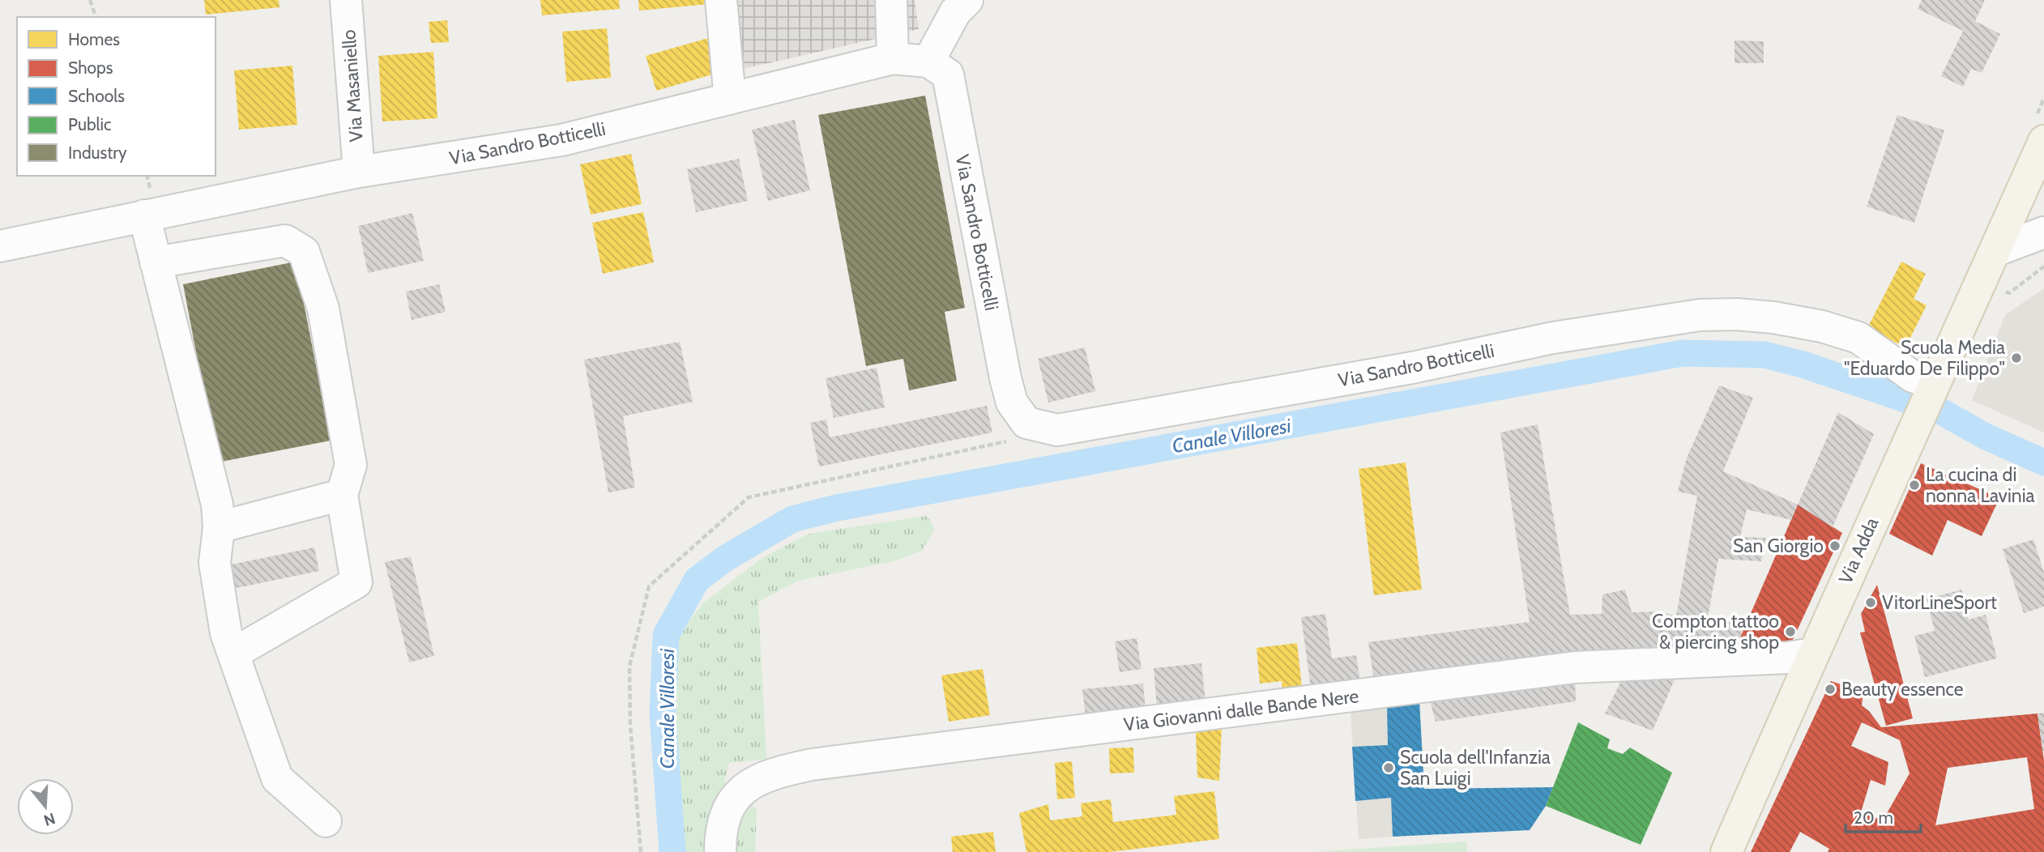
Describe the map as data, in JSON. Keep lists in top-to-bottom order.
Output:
{
  "streets": {
    "main road": ["Via Adda"],
    "street": ["Via Masaniello", "Via Sandro Botticelli", "Via Giovanni dalle Bande Nere"]
  },
  "crossings": [
    ["Via Masaniello", "Via Sandro Botticelli"],
    ["Via Sandro Botticelli", "Via Adda"],
    ["Via Adda", "Via Giovanni dalle Bande Nere"]
  ],
  "water": ["Canale Villoresi"],
  "places": [
    "Scuola Media \"Eduardo De Filippo\"",
    "La cucina di nonna Lavinia",
    "San Giorgio",
    "VitorLineSport",
    "Compton tattoo & piercing shop",
    "Beauty essence",
    "Scuola dell'Infanzia San Luigi"
  ],
  "legend": [
    "Homes",
    "Shops",
    "Schools",
    "Public",
    "Industry"
  ],
  "scale_bar": "20 m",
  "north": "bottom"
}
